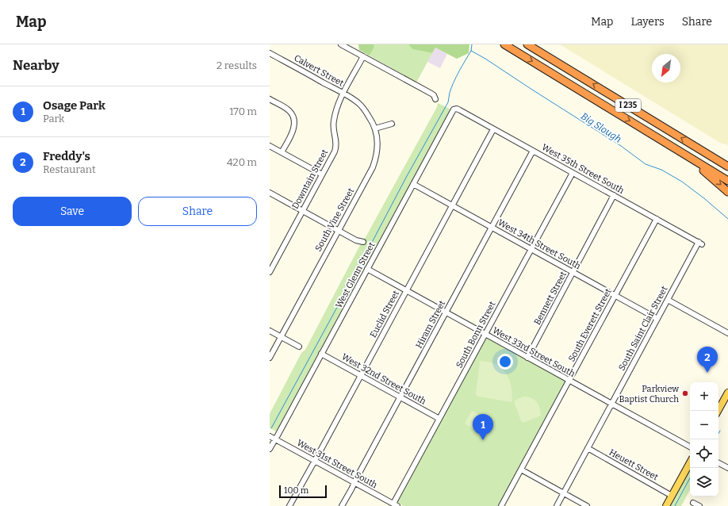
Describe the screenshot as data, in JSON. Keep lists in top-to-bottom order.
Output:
{
  "streets": {
    "highway": ["I 235"],
    "street": [
      "Calvert Street",
      "West 35th Street South",
      "Downtain Street",
      "South Vine Street",
      "West 34th Street South",
      "West Glenn Street",
      "Bennett Street",
      "Euclid Street",
      "Hiram Street",
      "South Everett Street",
      "South Saint Clair Street",
      "South Bonn Street",
      "West 33rd Street South",
      "West 32nd Street South",
      "West 31st Street South",
      "Heuett Street"
    ]
  },
  "crossings": [
    ["Calvert Street", "Downtain Street"],
    ["Calvert Street", "South Vine Street"],
    ["West 35th Street South", "West Glenn Street"],
    ["West 35th Street South", "Bennett Street"],
    ["West 35th Street South", "Euclid Street"],
    ["West 35th Street South", "Hiram Street"],
    ["West 35th Street South", "South Everett Street"],
    ["West 35th Street South", "South Saint Clair Street"],
    ["West 35th Street South", "South Bonn Street"],
    ["Downtain Street", "South Vine Street"],
    ["West 34th Street South", "West Glenn Street"],
    ["West 34th Street South", "Bennett Street"],
    ["West 34th Street South", "Euclid Street"],
    ["West 34th Street South", "Hiram Street"],
    ["West 34th Street South", "South Everett Street"],
    ["West 34th Street South", "South Saint Clair Street"],
    ["West 34th Street South", "South Bonn Street"],
    ["West Glenn Street", "West 33rd Street South"],
    ["West Glenn Street", "West 32nd Street South"],
    ["West Glenn Street", "West 31st Street South"],
    ["Bennett Street", "West 33rd Street South"],
    ["Euclid Street", "West 33rd Street South"],
    ["Euclid Street", "West 32nd Street South"],
    ["Euclid Street", "West 31st Street South"],
    ["Hiram Street", "West 33rd Street South"],
    ["Hiram Street", "West 32nd Street South"],
    ["Hiram Street", "West 31st Street South"],
    ["South Everett Street", "West 33rd Street South"],
    ["South Saint Clair Street", "West 33rd Street South"],
    ["South Saint Clair Street", "Heuett Street"],
    ["South Bonn Street", "West 33rd Street South"],
    ["South Bonn Street", "West 32nd Street South"],
    ["South Bonn Street", "West 31st Street South"]
  ],
  "water": ["Big Slough"],
  "places": ["Parkview Baptist Church"],
  "scale_bar": "100 m",
  "north": "bottom left",
  "page": {
    "header": "Map",
    "nav": ["Map", "Layers", "Share"],
    "heading": ["Nearby", "2 results"],
    "list": [
      {
        "mark": "1",
        "name": "Osage Park",
        "note": "Park",
        "value": "170 m"
      },
      {
        "mark": "2",
        "name": "Freddy's",
        "note": "Restaurant",
        "value": "420 m"
      }
    ],
    "buttons": ["Save", "Share"],
    "pins": ["2", "1"],
    "map_buttons": ["+", "−"],
    "scale": "100 m"
  }
}
